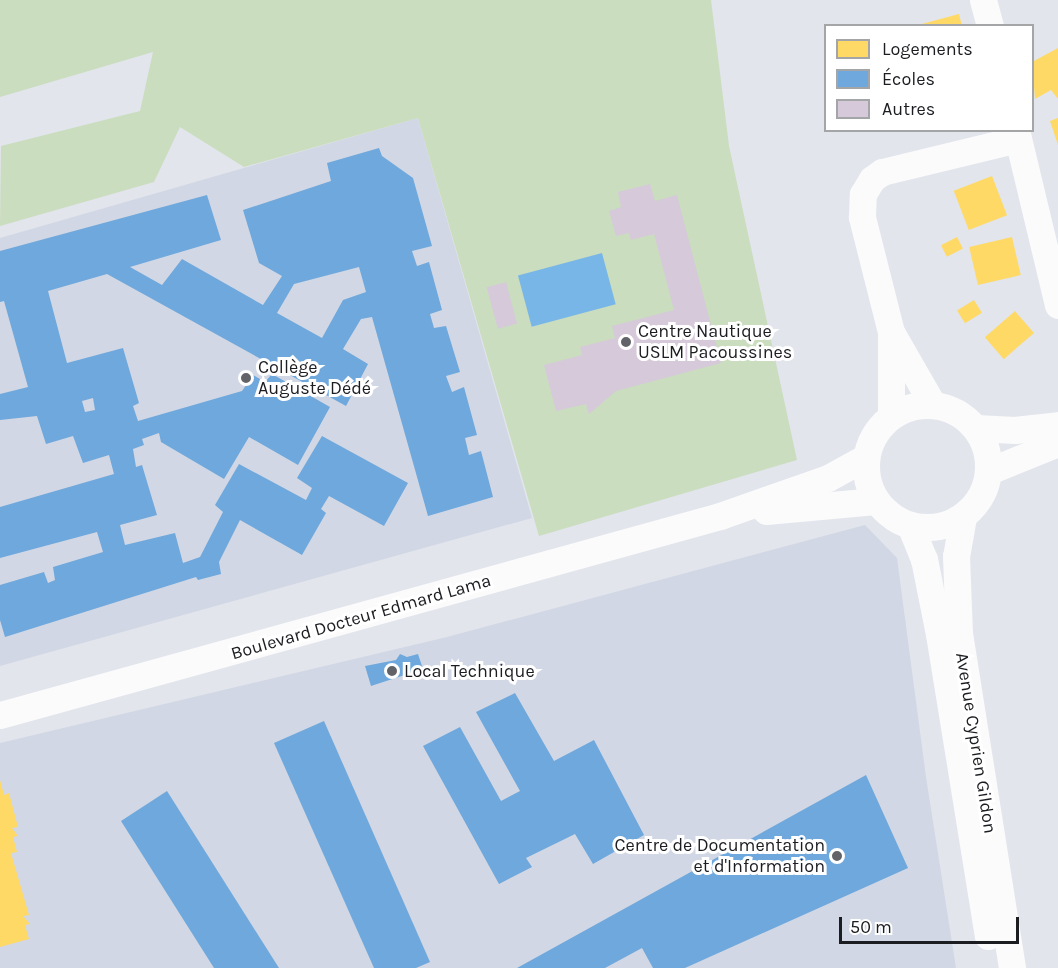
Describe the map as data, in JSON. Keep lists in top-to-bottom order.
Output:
{
  "streets": {
    "street": ["Boulevard Docteur Edmard Lama", "Avenue Cyprien Gildon"]
  },
  "crossings": [
    ["Boulevard Docteur Edmard Lama", "Avenue Cyprien Gildon"]
  ],
  "places": [
    "Centre Nautique USLM Pacoussines",
    "Collège Auguste Dédé",
    "Local Technique",
    "Centre de Documentation et d'Information"
  ],
  "legend": ["Logements", "Écoles", "Autres"],
  "scale_bar": "50 m"
}
